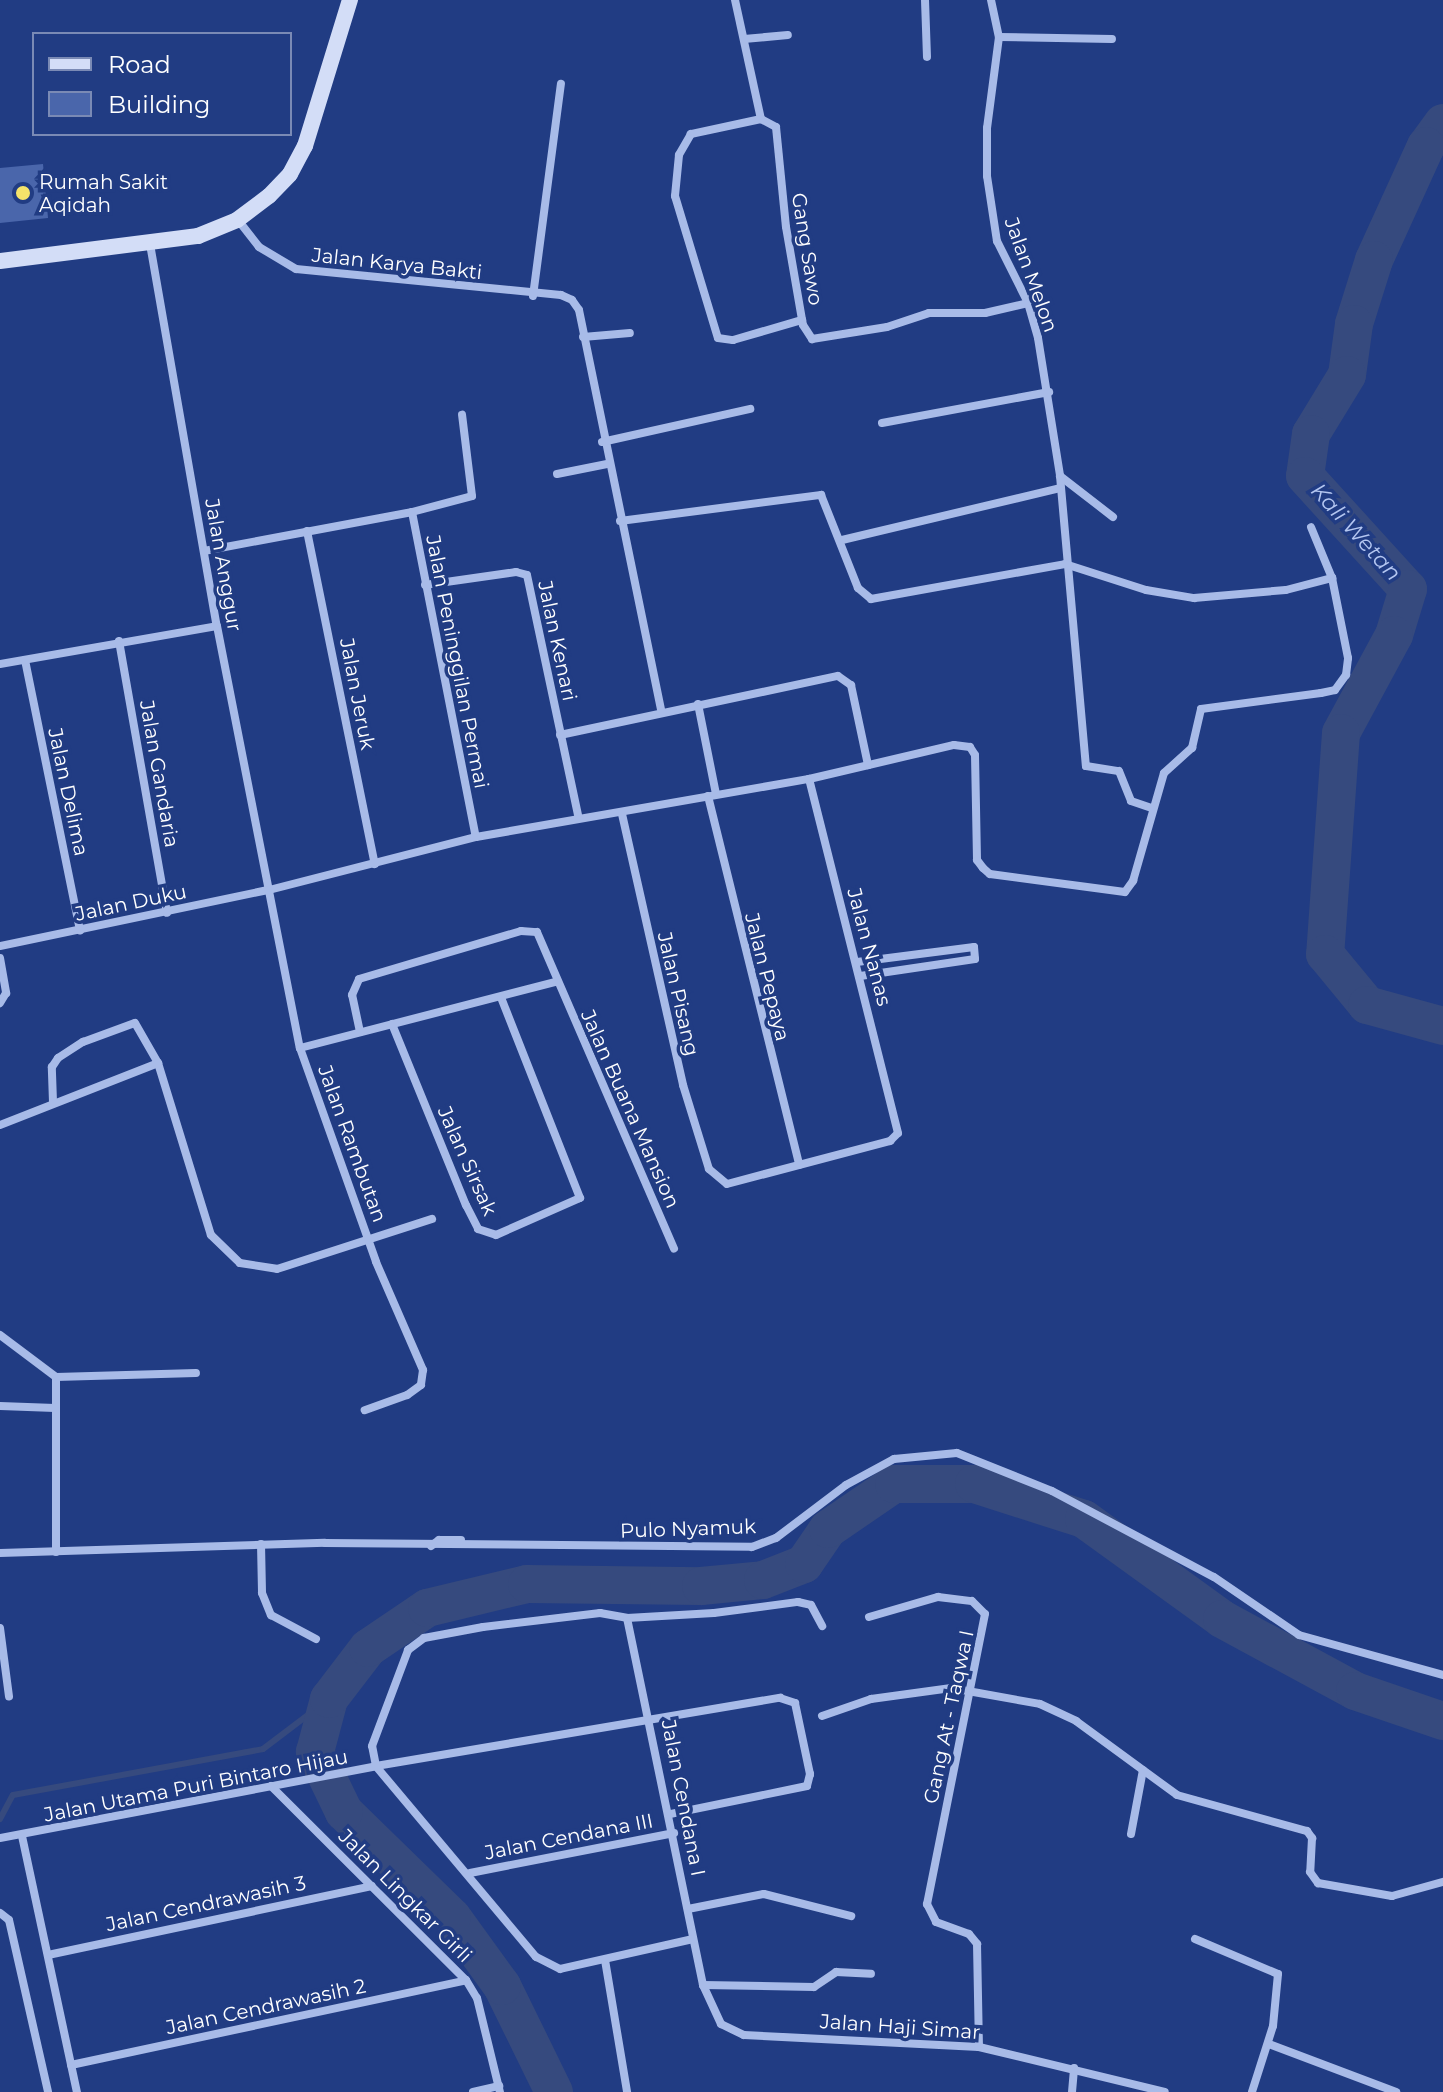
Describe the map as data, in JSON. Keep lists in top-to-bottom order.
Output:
{
  "streets": {
    "street": [
      "Gang Sawo",
      "Jalan Karya Bakti",
      "Jalan Melon",
      "Jalan Anggur",
      "Jalan Kenari",
      "Jalan Peninggilan Permai",
      "Jalan Jeruk",
      "Jalan Gandaria",
      "Jalan Delima",
      "Jalan Duku",
      "Jalan Nanas",
      "Jalan Pepaya",
      "Jalan Pisang",
      "Jalan Buana Mansion",
      "Jalan Rambutan",
      "Jalan Sirsak",
      "Pulo Nyamuk",
      "Gang At - Taqwa I",
      "Jalan Utama Puri Bintaro Hijau",
      "Jalan Cendana I",
      "Jalan Cendana III",
      "Jalan Lingkar Girli",
      "Jalan Cendrawasih 3",
      "Jalan Cendrawasih 2",
      "Jalan Haji Simar"
    ]
  },
  "crossings": [
    ["Gang Sawo", "Jalan Melon"],
    ["Jalan Anggur", "Jalan Peninggilan Permai"],
    ["Jalan Anggur", "Jalan Duku"],
    ["Jalan Anggur", "Jalan Rambutan"],
    ["Jalan Kenari", "Jalan Peninggilan Permai"],
    ["Jalan Peninggilan Permai", "Jalan Jeruk"],
    ["Jalan Gandaria", "Jalan Duku"],
    ["Jalan Delima", "Jalan Duku"],
    ["Jalan Duku", "Jalan Rambutan"],
    ["Jalan Nanas", "Jalan Pepaya"],
    ["Jalan Nanas", "Jalan Pisang"],
    ["Jalan Pepaya", "Jalan Pisang"],
    ["Gang At - Taqwa I", "Jalan Haji Simar"],
    ["Jalan Utama Puri Bintaro Hijau", "Jalan Cendana I"],
    ["Jalan Utama Puri Bintaro Hijau", "Jalan Cendana III"],
    ["Jalan Utama Puri Bintaro Hijau", "Jalan Lingkar Girli"],
    ["Jalan Utama Puri Bintaro Hijau", "Jalan Cendrawasih 3"],
    ["Jalan Utama Puri Bintaro Hijau", "Jalan Cendrawasih 2"],
    ["Jalan Cendana I", "Jalan Cendana III"],
    ["Jalan Cendana I", "Jalan Haji Simar"],
    ["Jalan Lingkar Girli", "Jalan Cendrawasih 3"],
    ["Jalan Lingkar Girli", "Jalan Cendrawasih 2"]
  ],
  "water": ["Kali Wetan"],
  "places": ["Rumah Sakit Aqidah"],
  "legend": ["Road", "Building"]
}
